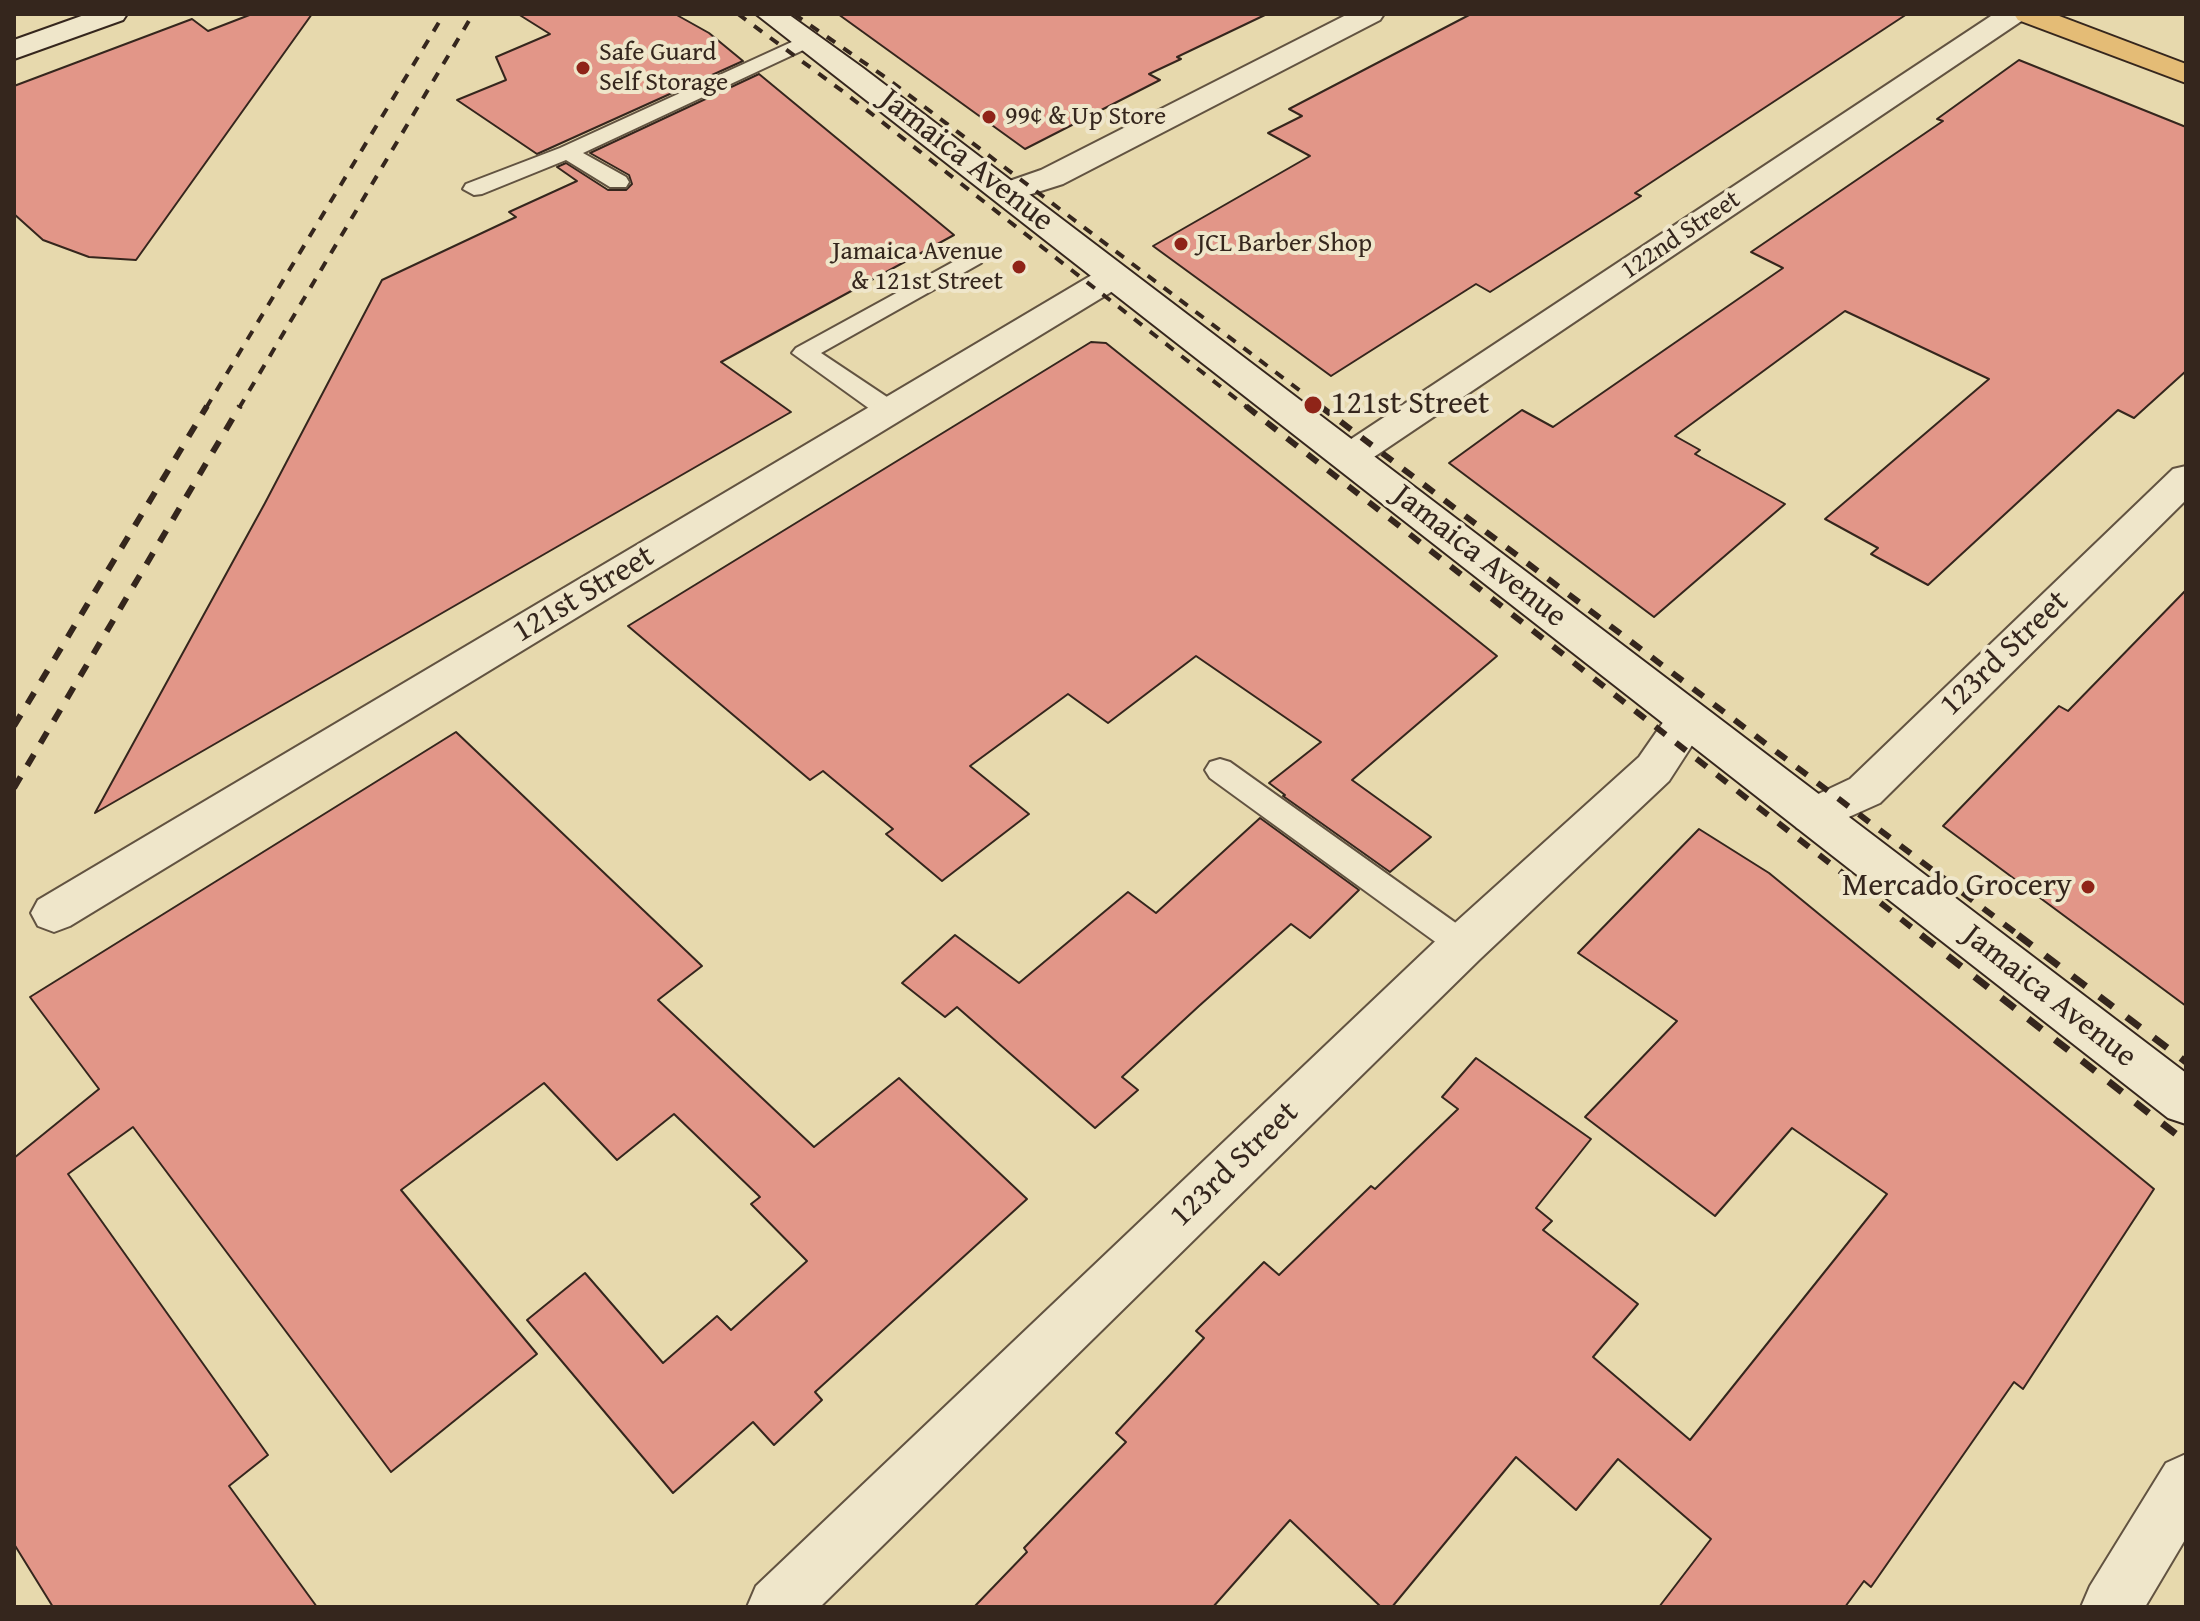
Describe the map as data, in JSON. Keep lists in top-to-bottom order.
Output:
{
  "streets": {
    "street": [
      "Jamaica Avenue",
      "122nd Street",
      "121st Street",
      "123rd Street"
    ]
  },
  "crossings": [
    ["Jamaica Avenue", "122nd Street"],
    ["Jamaica Avenue", "121st Street"],
    ["Jamaica Avenue", "123rd Street"]
  ],
  "places": [
    "Safe Guard Self Storage",
    "99¢ & Up Store",
    "JCL Barber Shop",
    "Jamaica Avenue & 121st Street",
    "121st Street",
    "Mercado Grocery"
  ]
}
